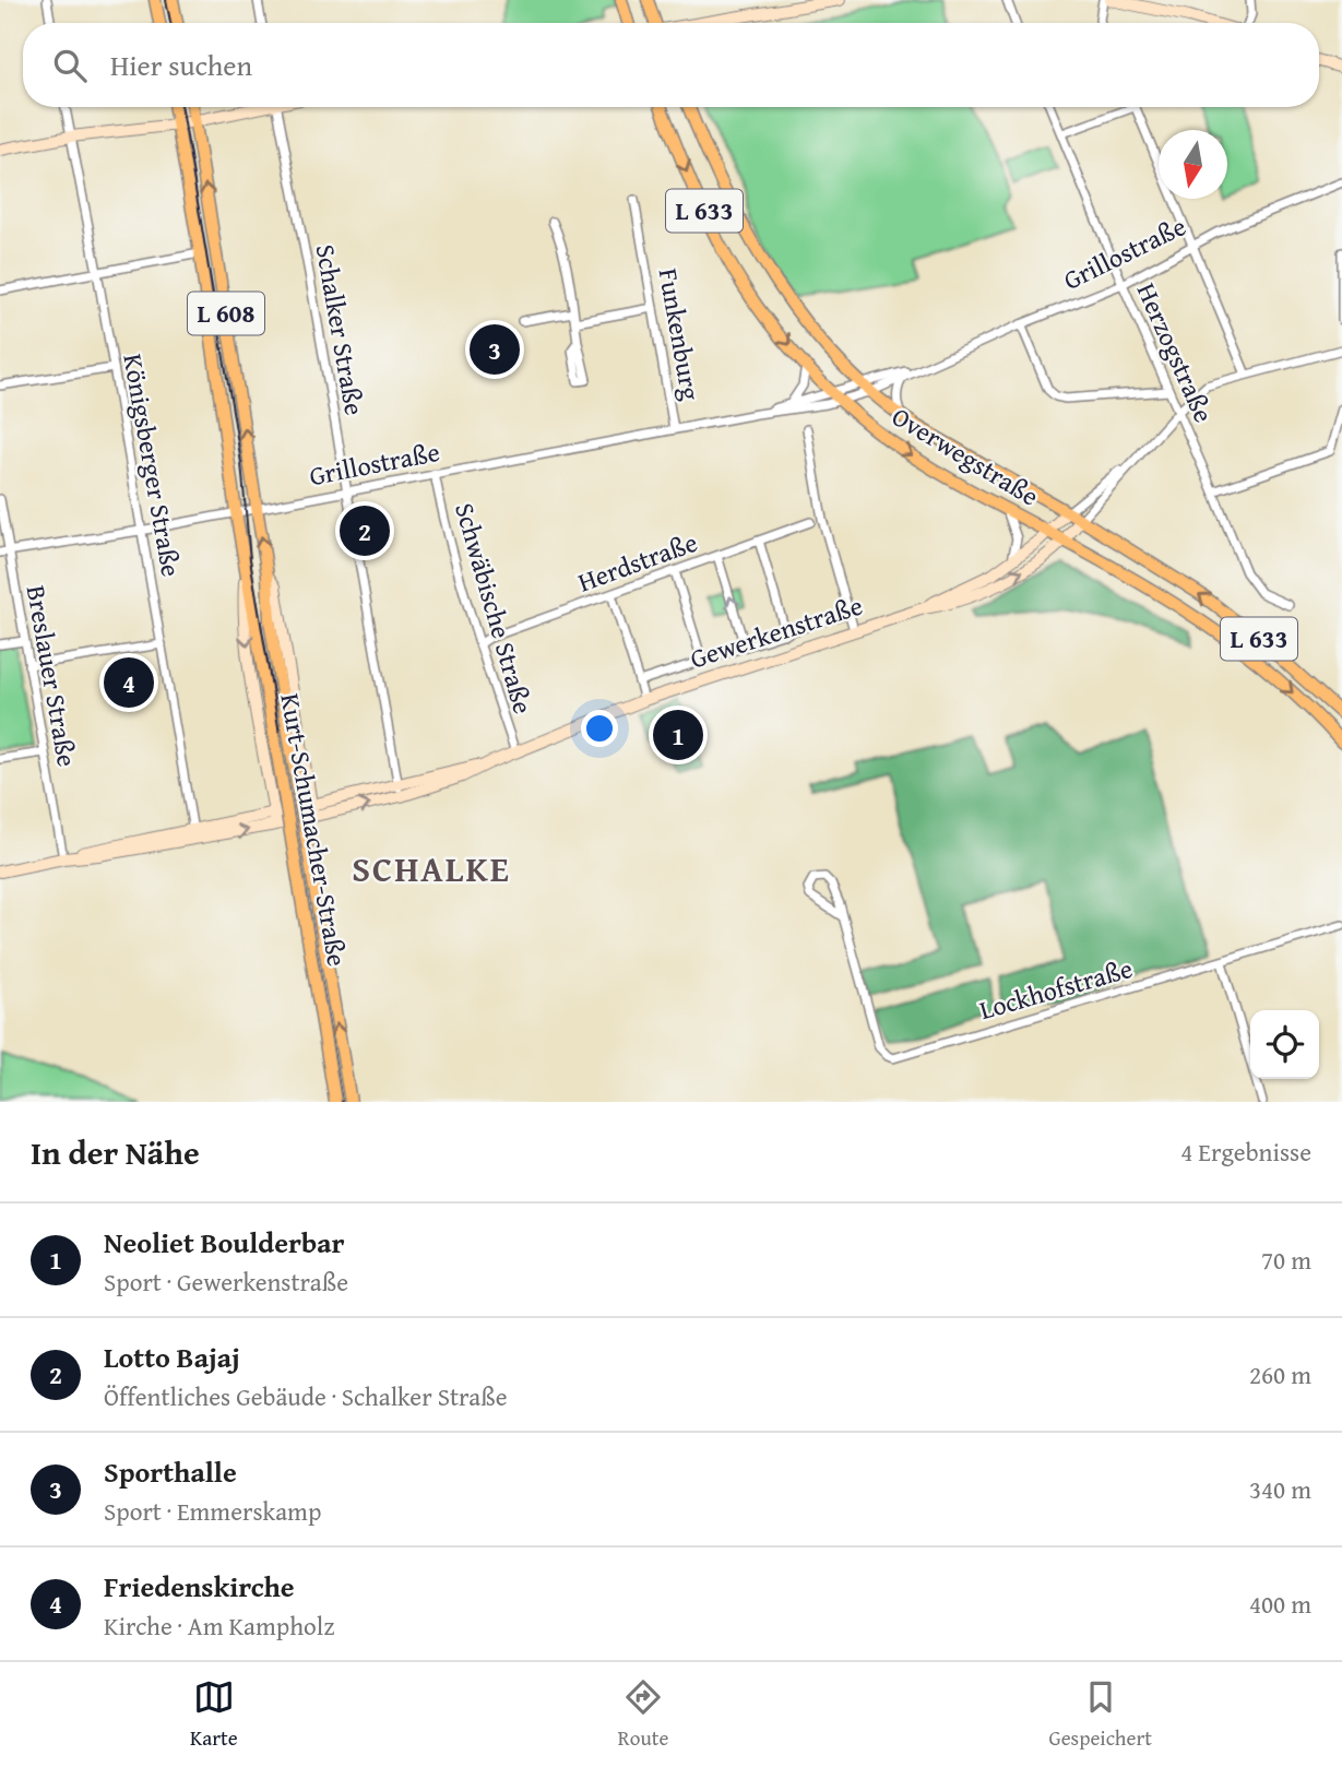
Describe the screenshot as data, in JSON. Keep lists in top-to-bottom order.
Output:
{
  "streets": {
    "main road": [
      "L 633",
      "L 608",
      "Overwegstraße",
      "Kurt-Schumacher-Straße"
    ],
    "street": [
      "Grillostraße",
      "Schalker Straße",
      "Funkenburg",
      "Herzogstraße",
      "Königsberger Straße",
      "Herdstraße",
      "Schwäbische Straße",
      "Gewerkenstraße",
      "Breslauer Straße",
      "Lockhofstraße"
    ]
  },
  "crossings": [
    ["L 633", "Overwegstraße"],
    ["L 633", "Gewerkenstraße"],
    ["Grillostraße", "Schalker Straße"],
    ["Grillostraße", "Funkenburg"],
    ["Grillostraße", "Herzogstraße"],
    ["Grillostraße", "Overwegstraße"],
    ["Grillostraße", "Königsberger Straße"],
    ["Grillostraße", "Schwäbische Straße"],
    ["Grillostraße", "Breslauer Straße"],
    ["Grillostraße", "Kurt-Schumacher-Straße"],
    ["Schalker Straße", "Gewerkenstraße"],
    ["Herzogstraße", "Gewerkenstraße"],
    ["Overwegstraße", "Gewerkenstraße"],
    ["Herdstraße", "Schwäbische Straße"],
    ["Schwäbische Straße", "Gewerkenstraße"]
  ],
  "districts": ["SCHALKE"],
  "north": "bottom",
  "page": {
    "search": "Hier suchen",
    "pins": [
      "3",
      "2",
      "4",
      "1"
    ],
    "heading": ["In der Nähe", "4 Ergebnisse"],
    "list": [
      {
        "mark": "1",
        "name": "Neoliet Boulderbar",
        "note": "Sport · Gewerkenstraße",
        "value": "70 m"
      },
      {
        "mark": "2",
        "name": "Lotto Bajaj",
        "note": "Öffentliches Gebäude · Schalker Straße",
        "value": "260 m"
      },
      {
        "mark": "3",
        "name": "Sporthalle",
        "note": "Sport · Emmerskamp",
        "value": "340 m"
      },
      {
        "mark": "4",
        "name": "Friedenskirche",
        "note": "Kirche · Am Kampholz",
        "value": "400 m"
      }
    ],
    "nav": ["Karte", "Route", "Gespeichert"]
  }
}
